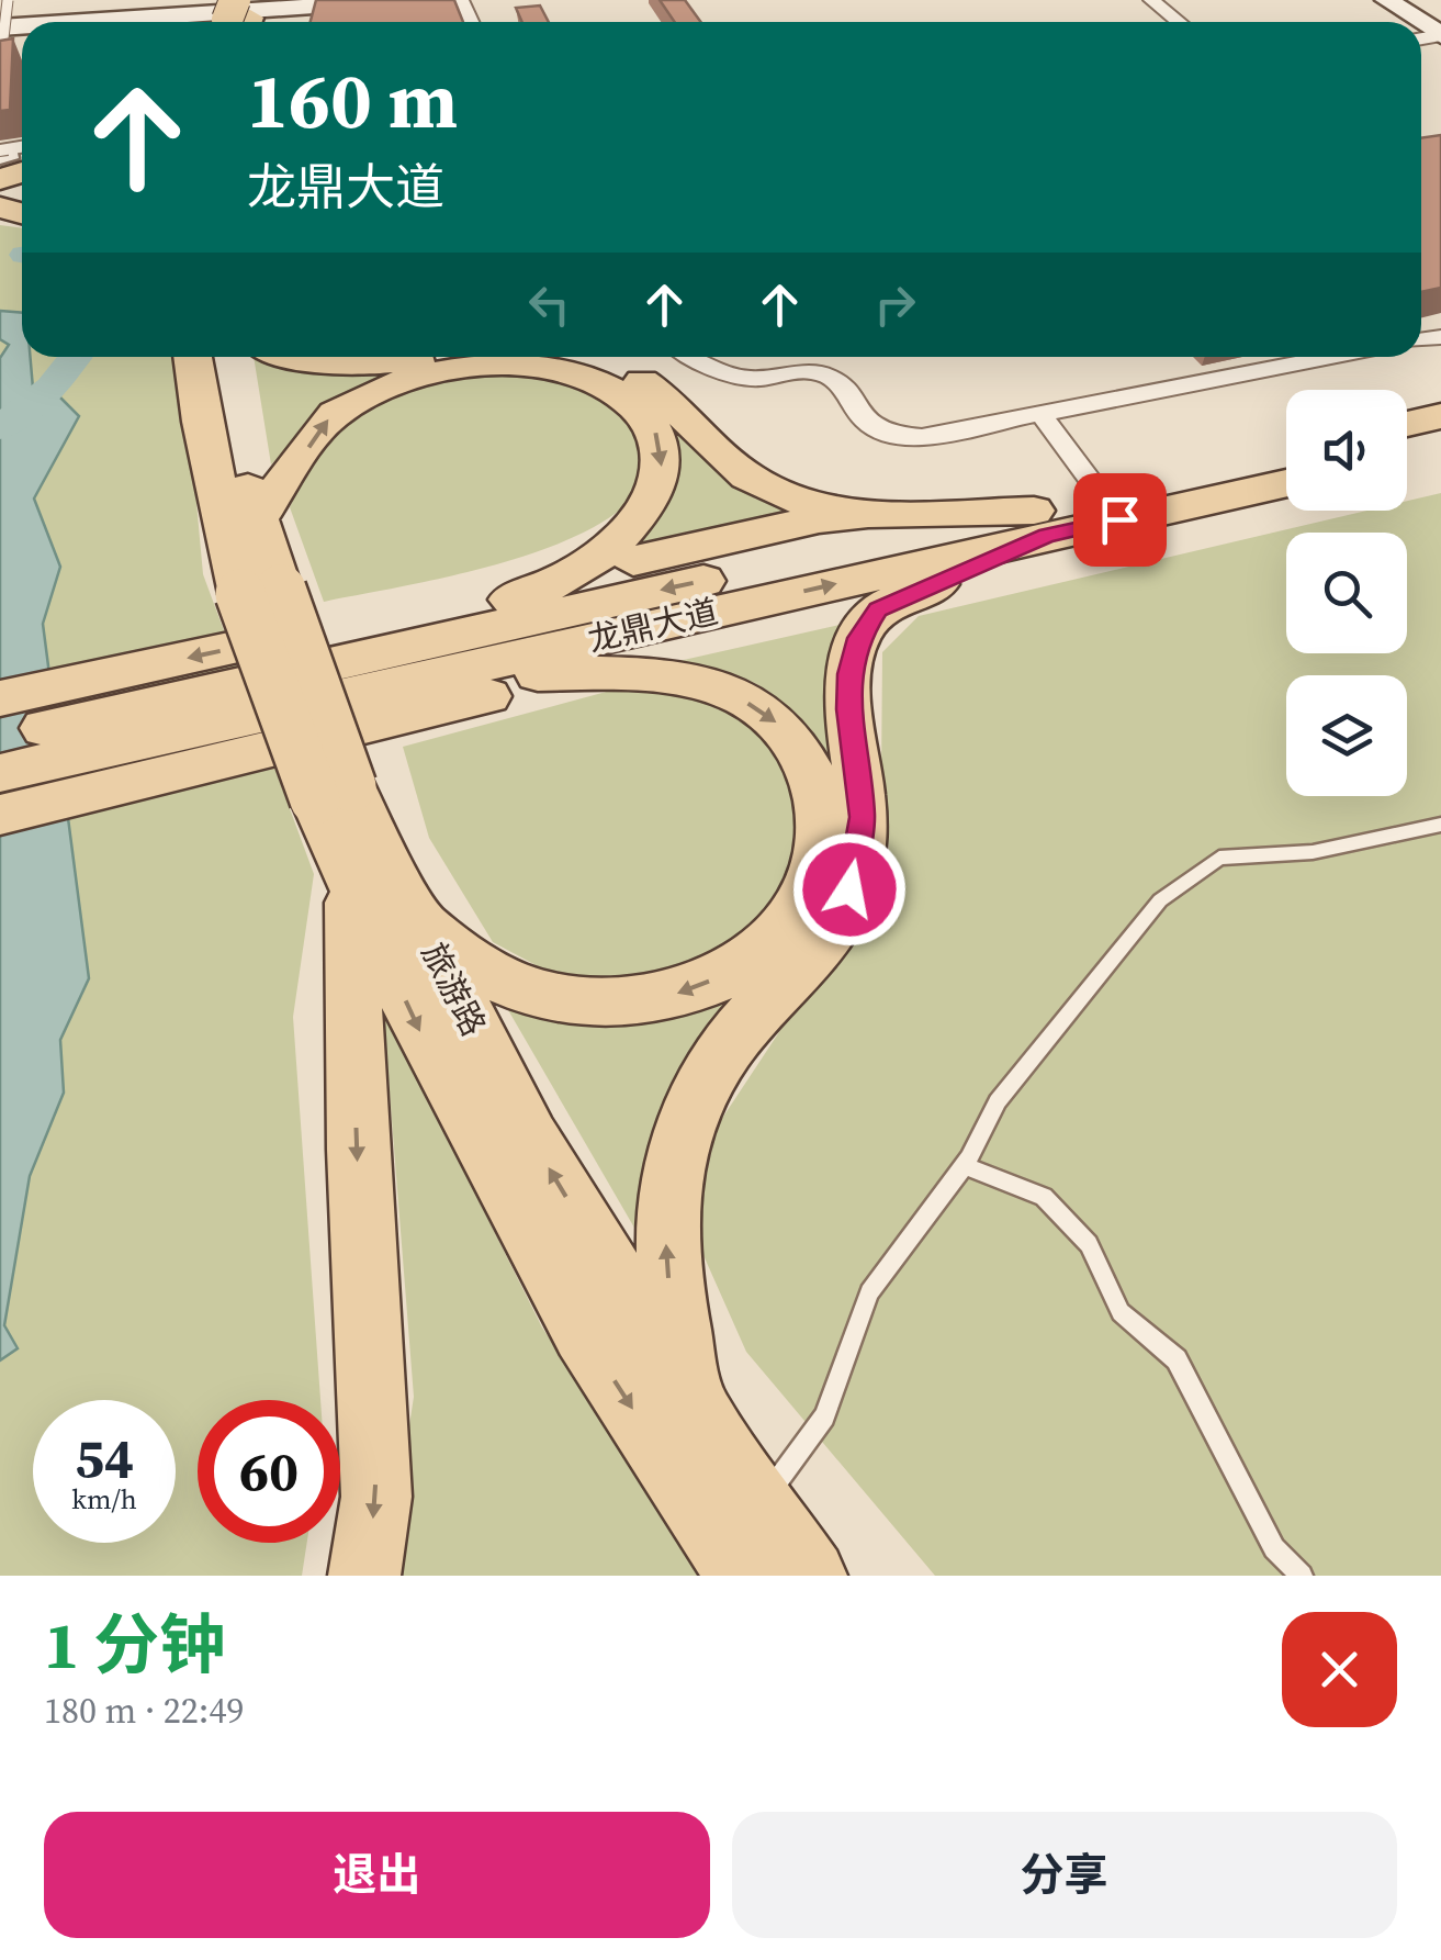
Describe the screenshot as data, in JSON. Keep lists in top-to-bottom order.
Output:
{
  "streets": {
    "main road": ["龙鼎大道", "旅游路"]
  },
  "page": {
    "turn": ["160 m", "龙鼎大道"],
    "speed": "54 km/h",
    "limit": "60",
    "heading": ["1 分钟", "180 m · 22:49"],
    "buttons": ["退出", "分享"]
  }
}
